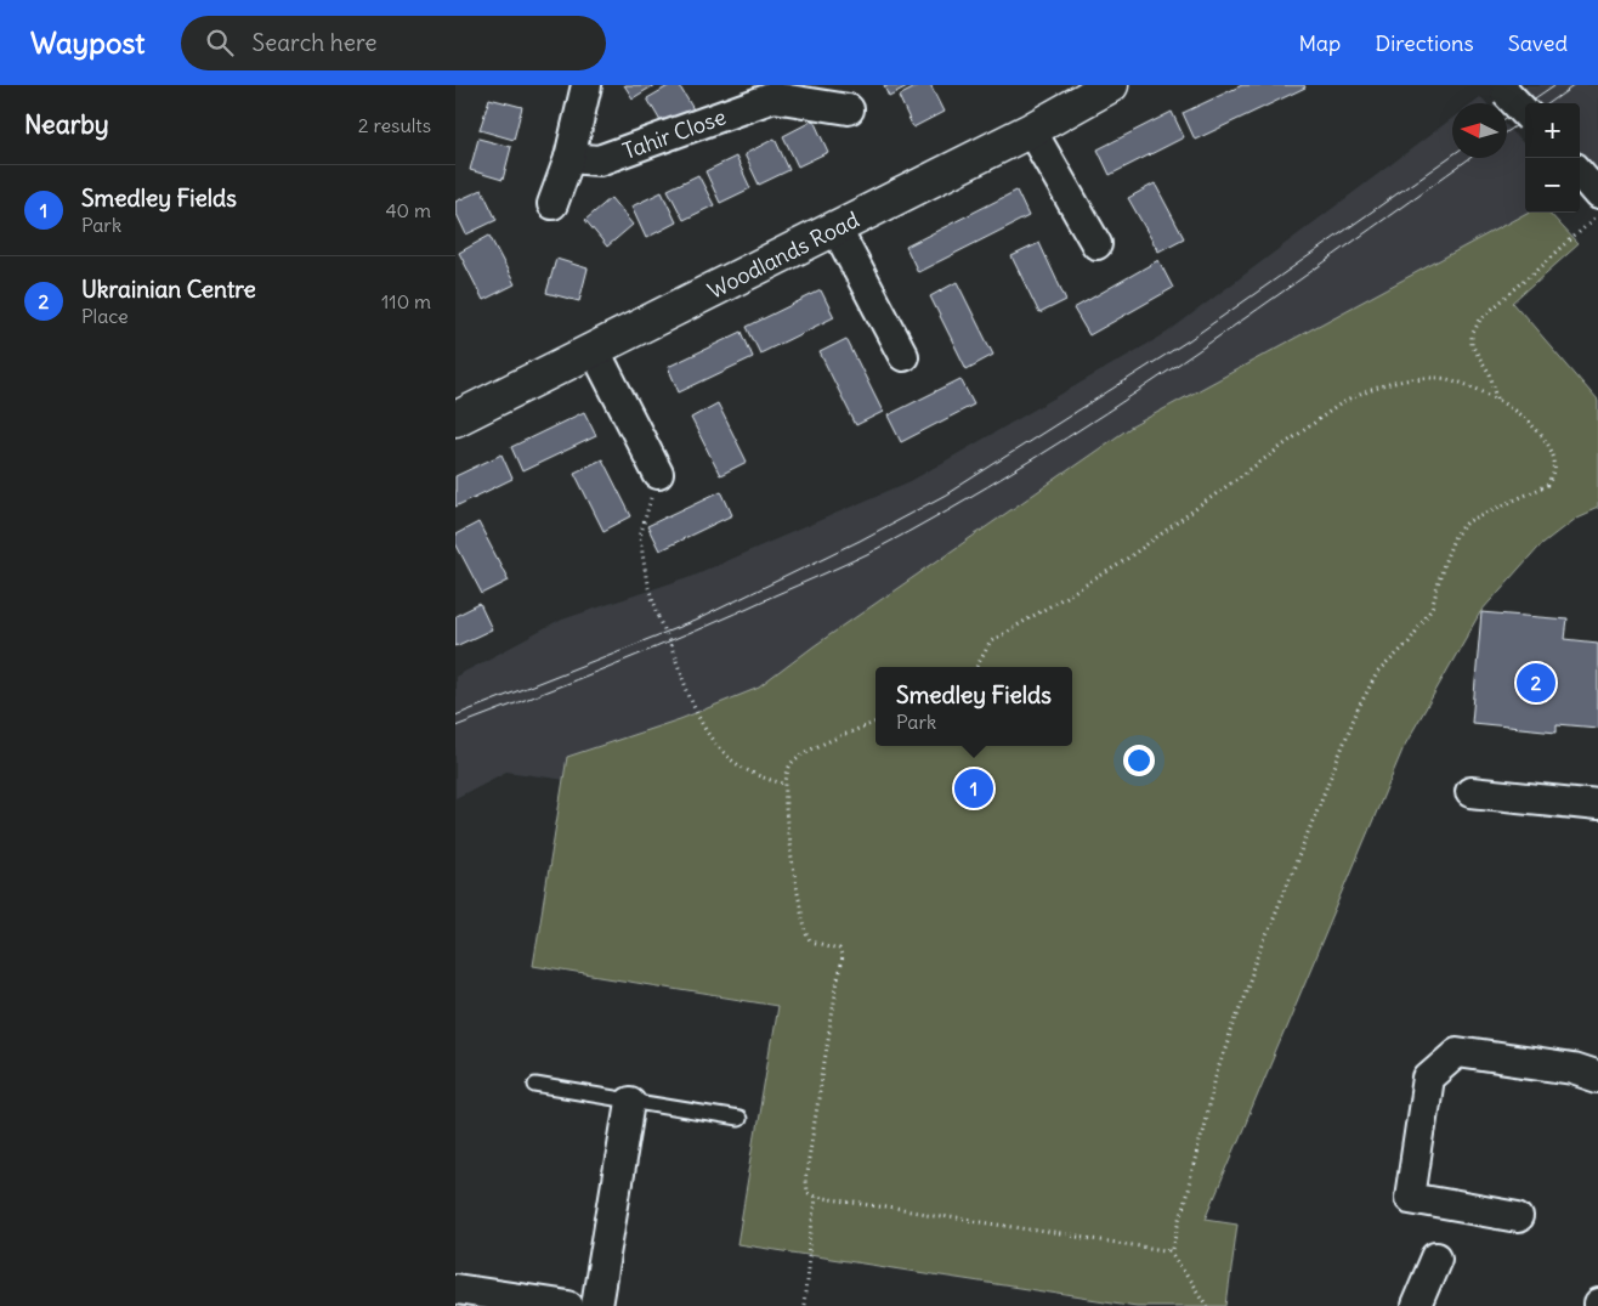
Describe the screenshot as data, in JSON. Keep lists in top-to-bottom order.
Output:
{
  "streets": {
    "street": ["Tahir Close", "Woodlands Road"]
  },
  "north": "left",
  "page": {
    "header": "Waypost",
    "search": "Search here",
    "nav": ["Map", "Directions", "Saved"],
    "heading": ["Nearby", "2 results"],
    "map_buttons": ["+", "−"],
    "list": [
      {
        "mark": "1",
        "name": "Smedley Fields",
        "note": "Park",
        "value": "40 m"
      },
      {
        "mark": "2",
        "name": "Ukrainian Centre",
        "note": "Place",
        "value": "110 m"
      }
    ],
    "pins": ["2", "1"],
    "popup": ["Smedley Fields", "Park"]
  }
}
